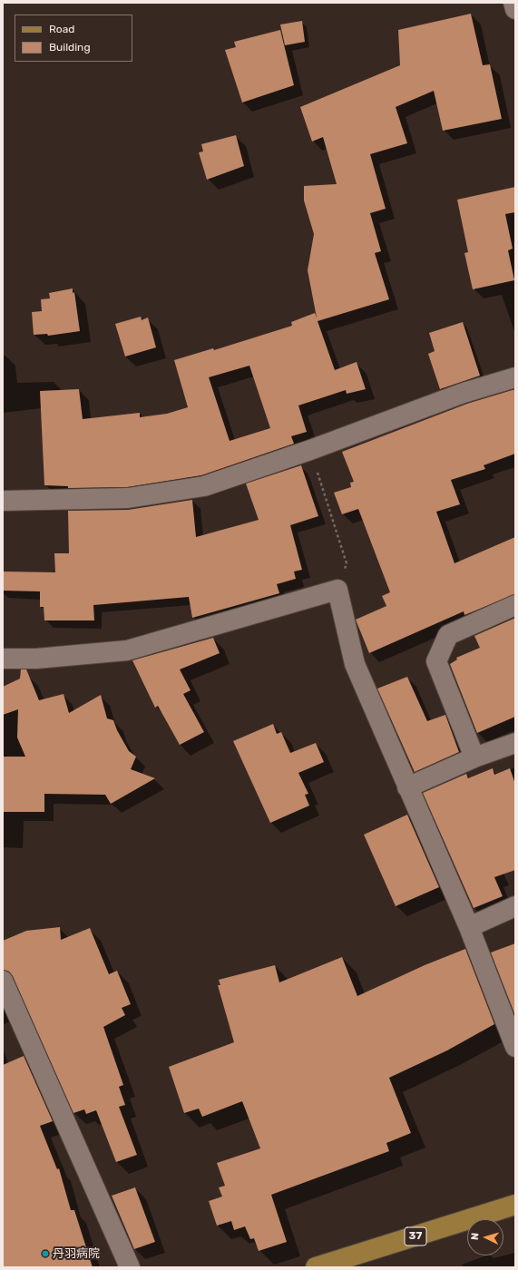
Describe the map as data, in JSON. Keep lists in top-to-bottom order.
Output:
{
  "streets": {
    "main road": ["37"]
  },
  "places": ["丹羽病院"],
  "legend": ["Road", "Building"],
  "north": "left"
}
